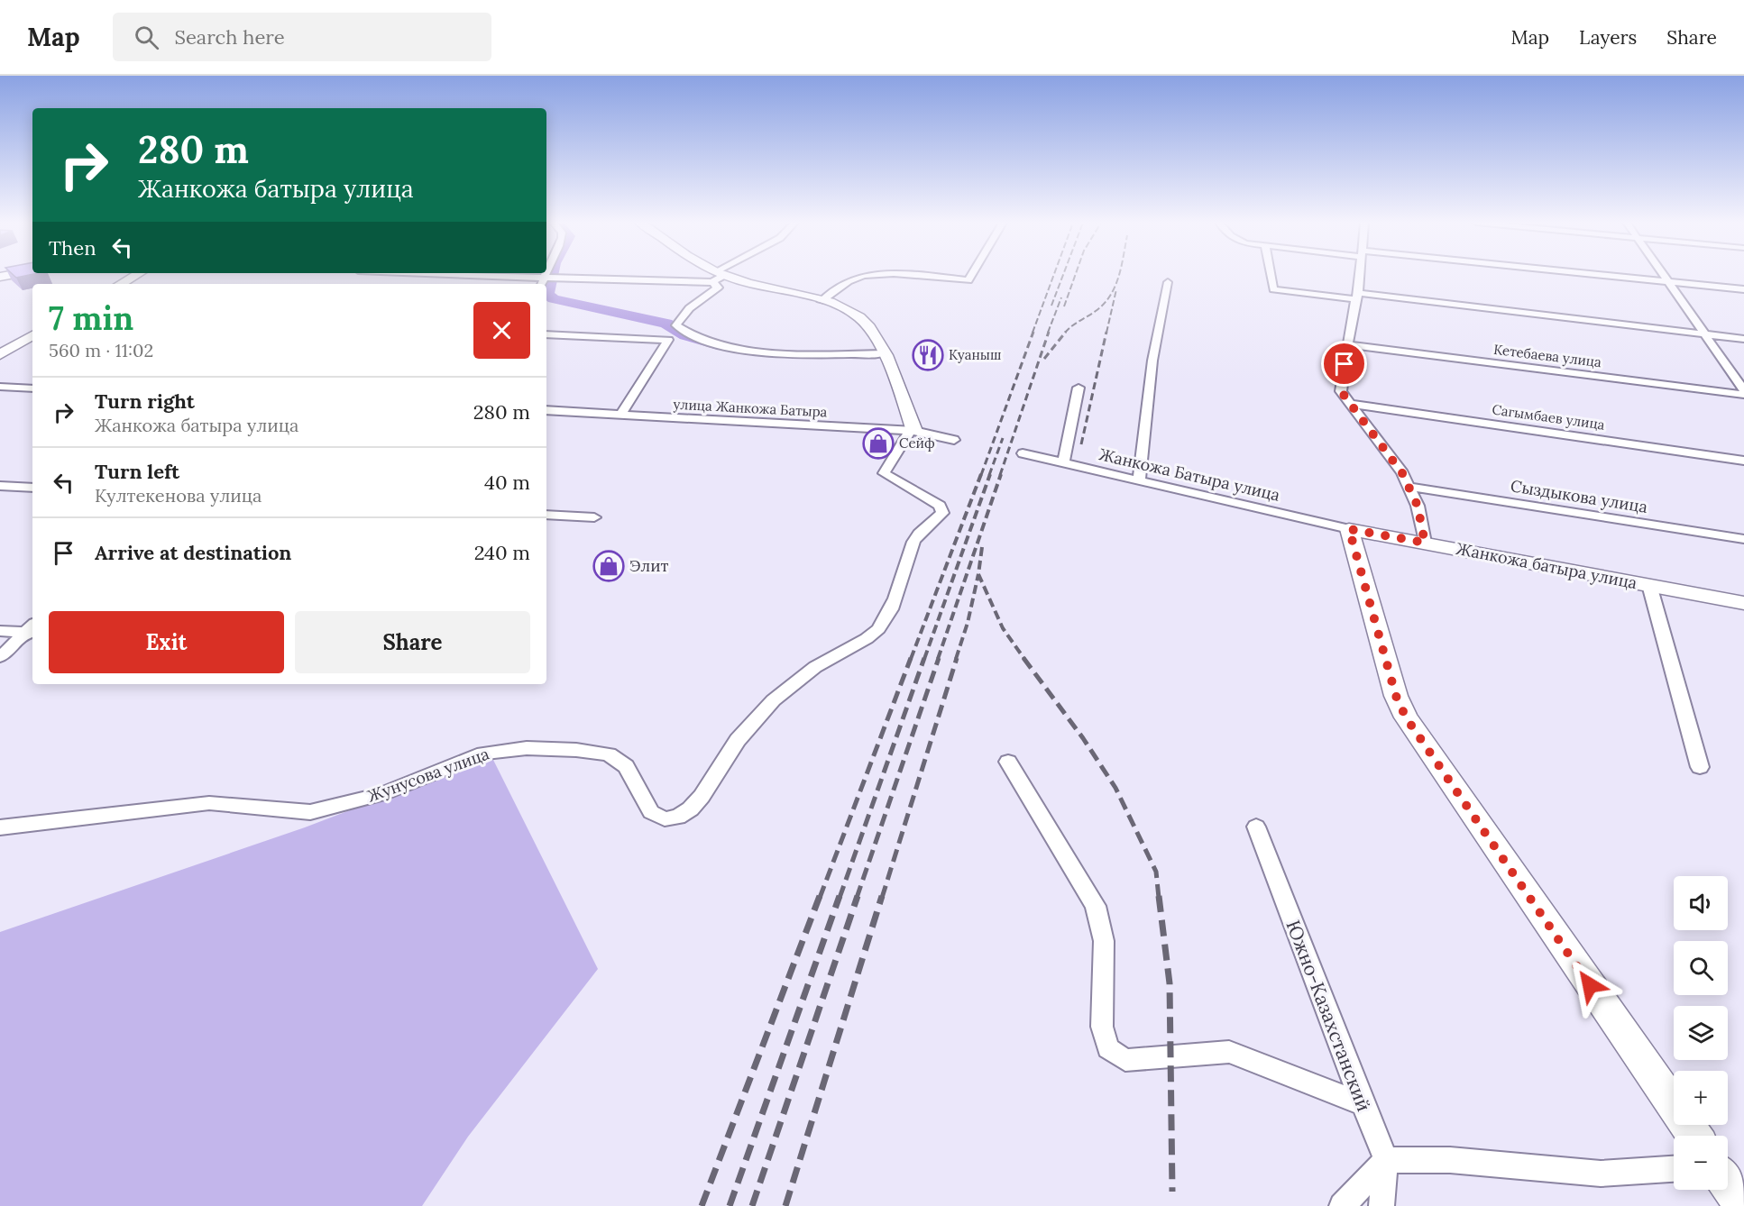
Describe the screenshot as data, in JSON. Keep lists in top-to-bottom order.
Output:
{
  "streets": {
    "street": [
      "Кетебаева улица",
      "улица Жанкожа Батыра",
      "Сагымбаев улица",
      "Жанкожа Батыра улица",
      "Сыздыкова улица",
      "Жанкожа батыра улица",
      "Жунусова улица",
      "Южно-Казахстанский"
    ]
  },
  "crossings": [
    ["улица Жанкожа Батыра", "Жунусова улица"],
    ["Жанкожа Батыра улица", "Жанкожа батыра улица"]
  ],
  "places": {
    "restaurant": ["Куаныш"],
    "shop": ["Сейф", "Элит"]
  },
  "page": {
    "header": "Map",
    "search": "Search here",
    "nav": ["Map", "Layers", "Share"],
    "turn": ["280 m", "Жанкожа батыра улица"],
    "then": "Then",
    "heading": ["7 min", "560 m · 11:02"],
    "list": [
      {
        "name": "Turn right",
        "note": "Жанкожа батыра улица",
        "value": "280 m"
      },
      {
        "name": "Turn left",
        "note": "Култекенова улица",
        "value": "40 m"
      },
      {
        "name": "Arrive at destination",
        "value": "240 m"
      }
    ],
    "buttons": ["Exit", "Share"],
    "map_buttons": ["+", "−"]
  }
}
